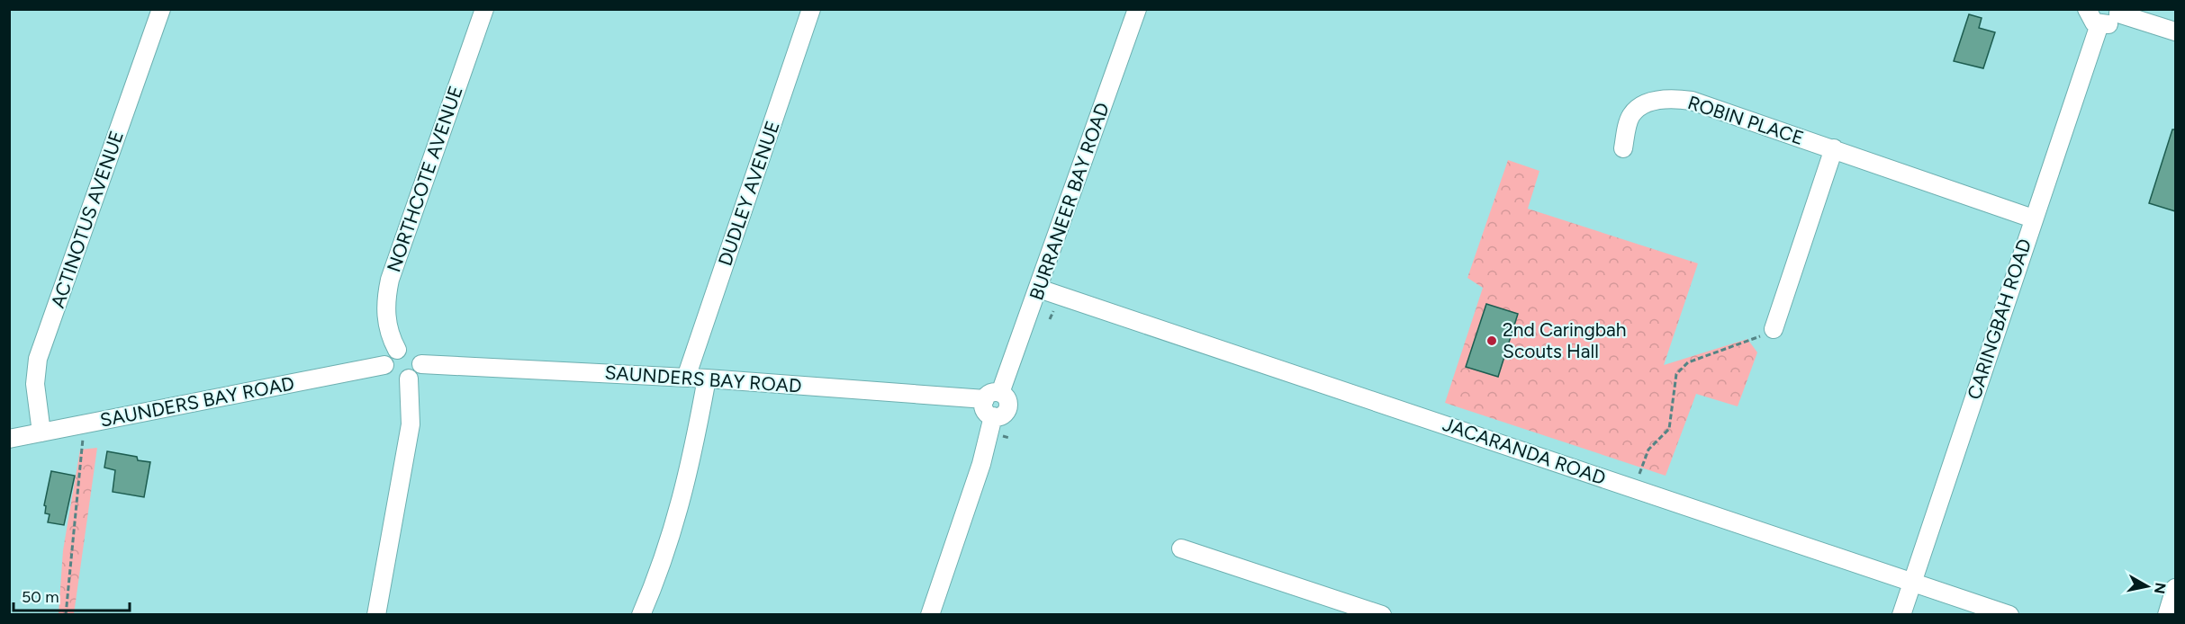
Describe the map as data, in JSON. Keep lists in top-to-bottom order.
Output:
{
  "streets": {
    "street": [
      "ROBIN PLACE",
      "NORTHCOTE AVENUE",
      "DUDLEY AVENUE",
      "BURRANEER BAY ROAD",
      "ACTINOTUS AVENUE",
      "CARINGBAH ROAD",
      "SAUNDERS BAY ROAD",
      "JACARANDA ROAD"
    ]
  },
  "crossings": [
    ["ROBIN PLACE", "CARINGBAH ROAD"],
    ["NORTHCOTE AVENUE", "SAUNDERS BAY ROAD"],
    ["DUDLEY AVENUE", "SAUNDERS BAY ROAD"],
    ["BURRANEER BAY ROAD", "SAUNDERS BAY ROAD"],
    ["BURRANEER BAY ROAD", "JACARANDA ROAD"],
    ["ACTINOTUS AVENUE", "SAUNDERS BAY ROAD"],
    ["CARINGBAH ROAD", "JACARANDA ROAD"]
  ],
  "places": ["2nd Caringbah Scouts Hall"],
  "scale_bar": "50 m",
  "north": "right"
}
